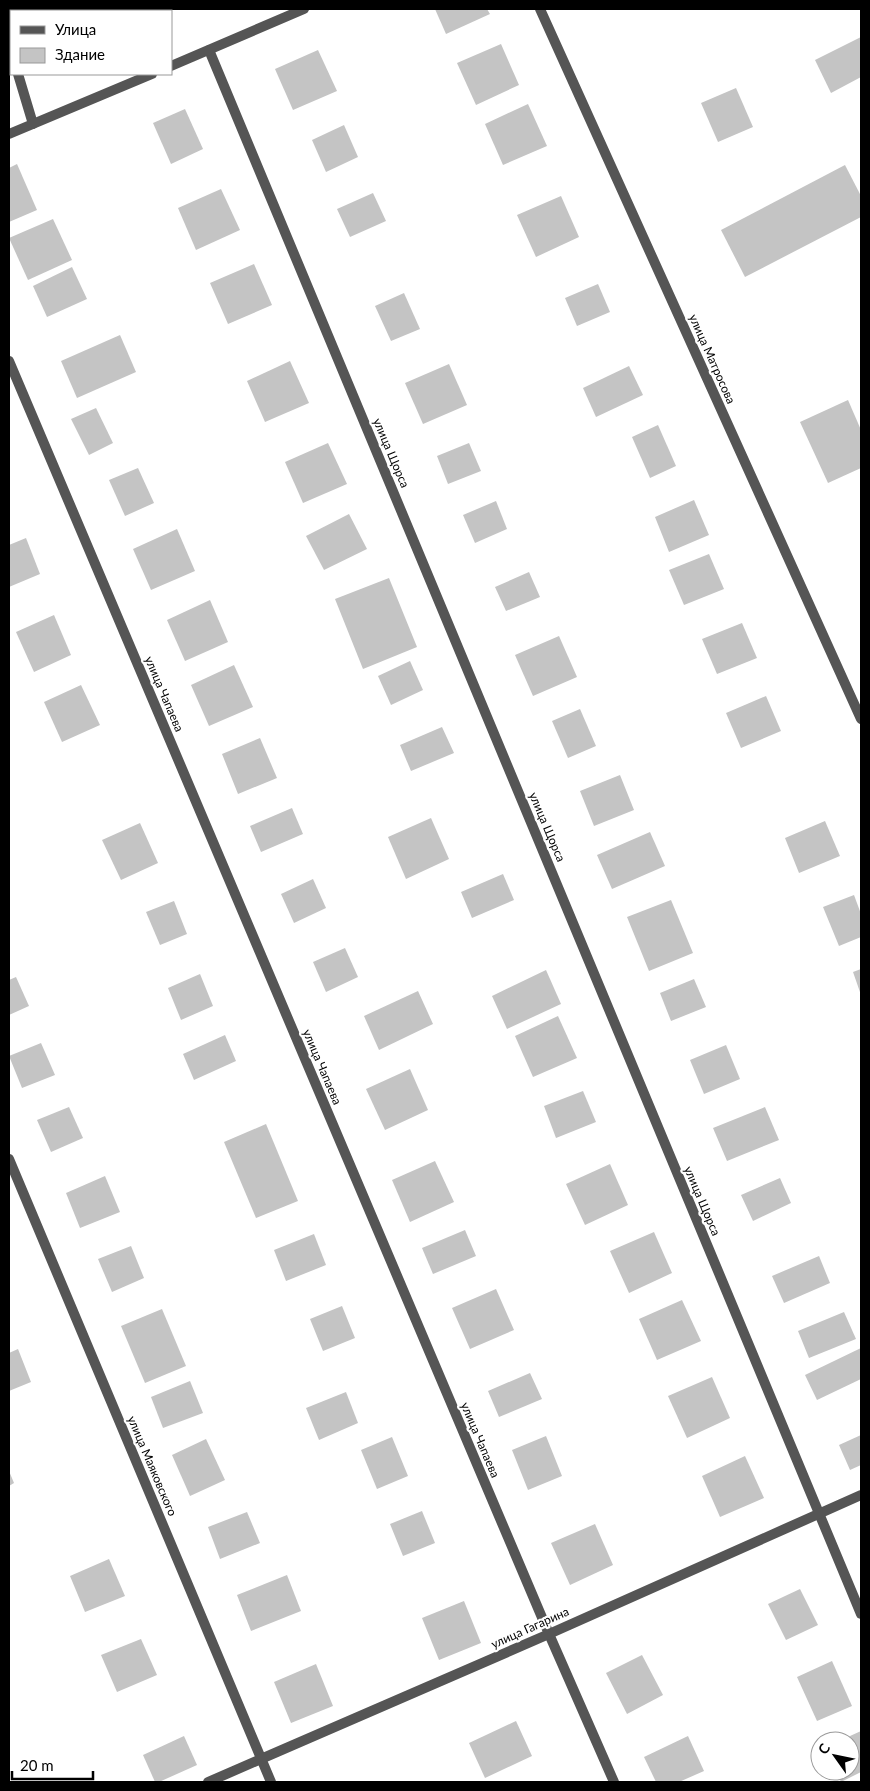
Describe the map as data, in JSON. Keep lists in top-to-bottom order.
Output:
{
  "streets": {
    "street": [
      "улица Матросова",
      "улица Щорса",
      "улица Чапаева",
      "улица Маяковского",
      "улица Гагарина"
    ]
  },
  "crossings": [
    ["улица Щорса", "улица Гагарина"],
    ["улица Чапаева", "улица Гагарина"],
    ["улица Маяковского", "улица Гагарина"]
  ],
  "legend": ["Улица", "Здание"],
  "scale_bar": "20 m",
  "north": "top left"
}
